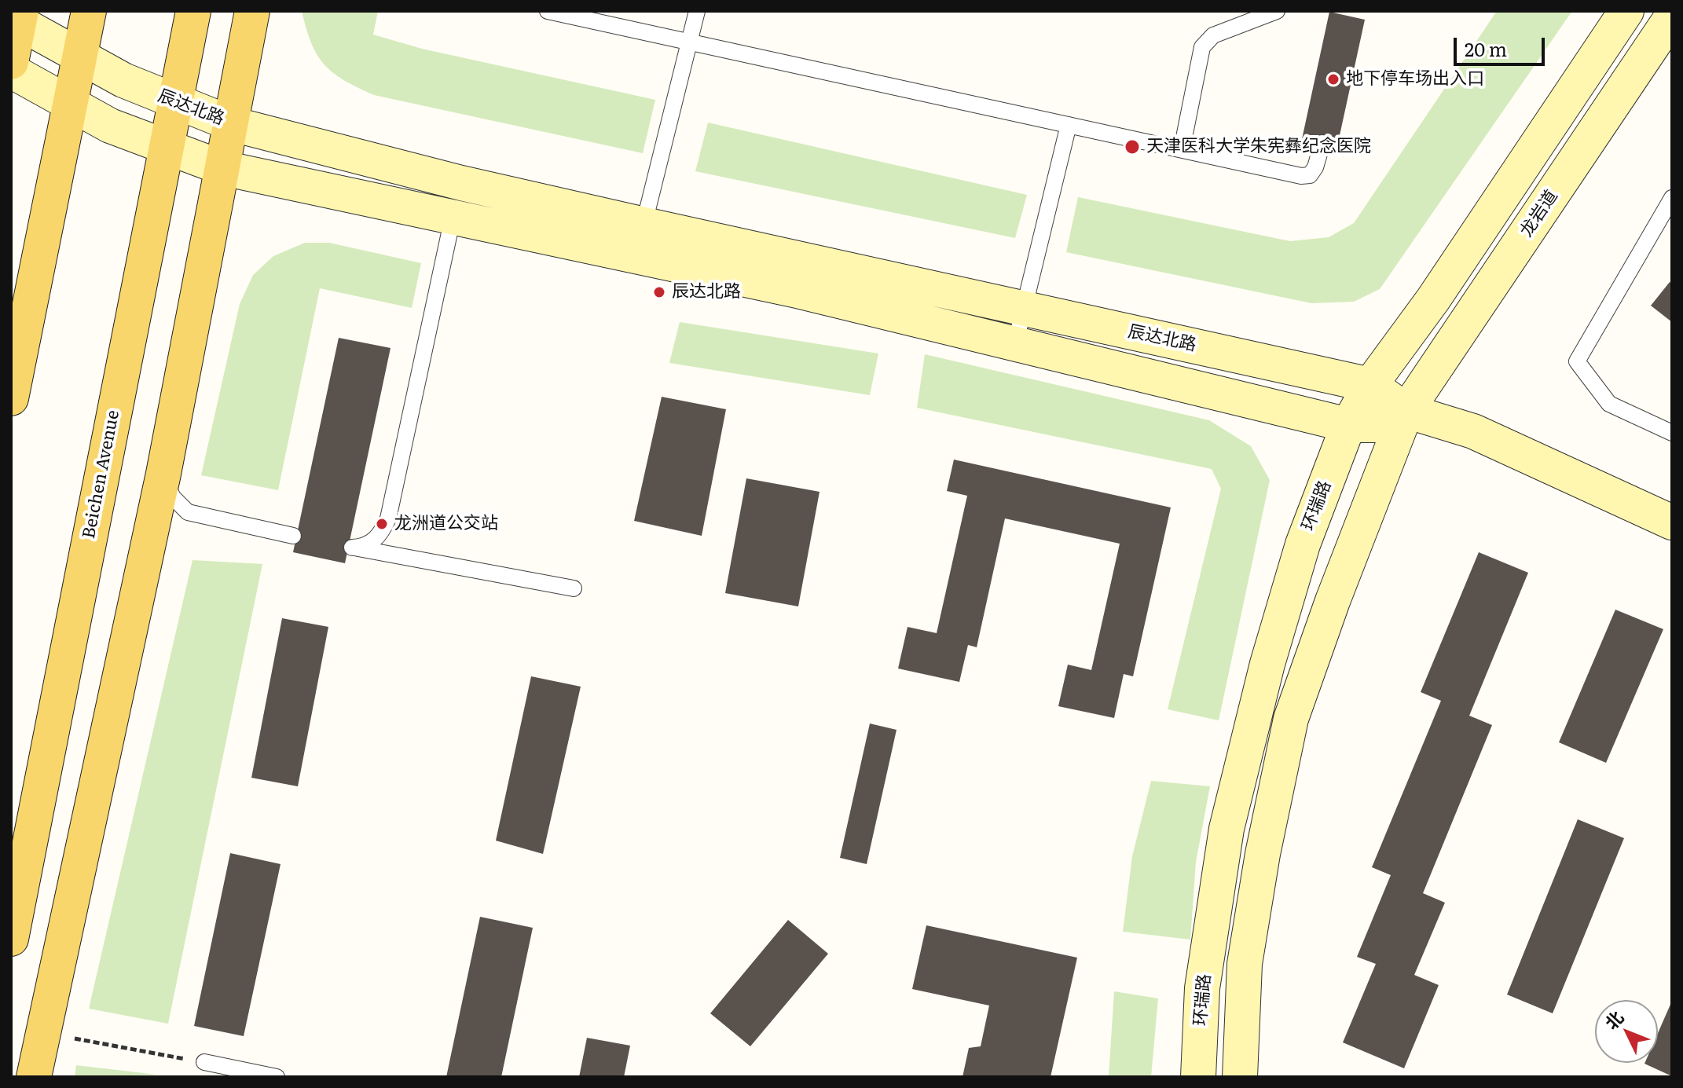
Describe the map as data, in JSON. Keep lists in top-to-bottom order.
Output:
{
  "streets": {
    "main road": ["Beichen Avenue"],
    "street": ["辰达北路", "龙岩道", "环瑞路"]
  },
  "crossings": [
    ["辰达北路", "龙岩道"],
    ["辰达北路", "Beichen Avenue"],
    ["辰达北路", "环瑞路"]
  ],
  "places": [
    "地下停车场出入口",
    "天津医科大学朱宪彝纪念医院",
    "辰达北路",
    "龙洲道公交站"
  ],
  "scale_bar": "20 m",
  "north": "top left"
}
